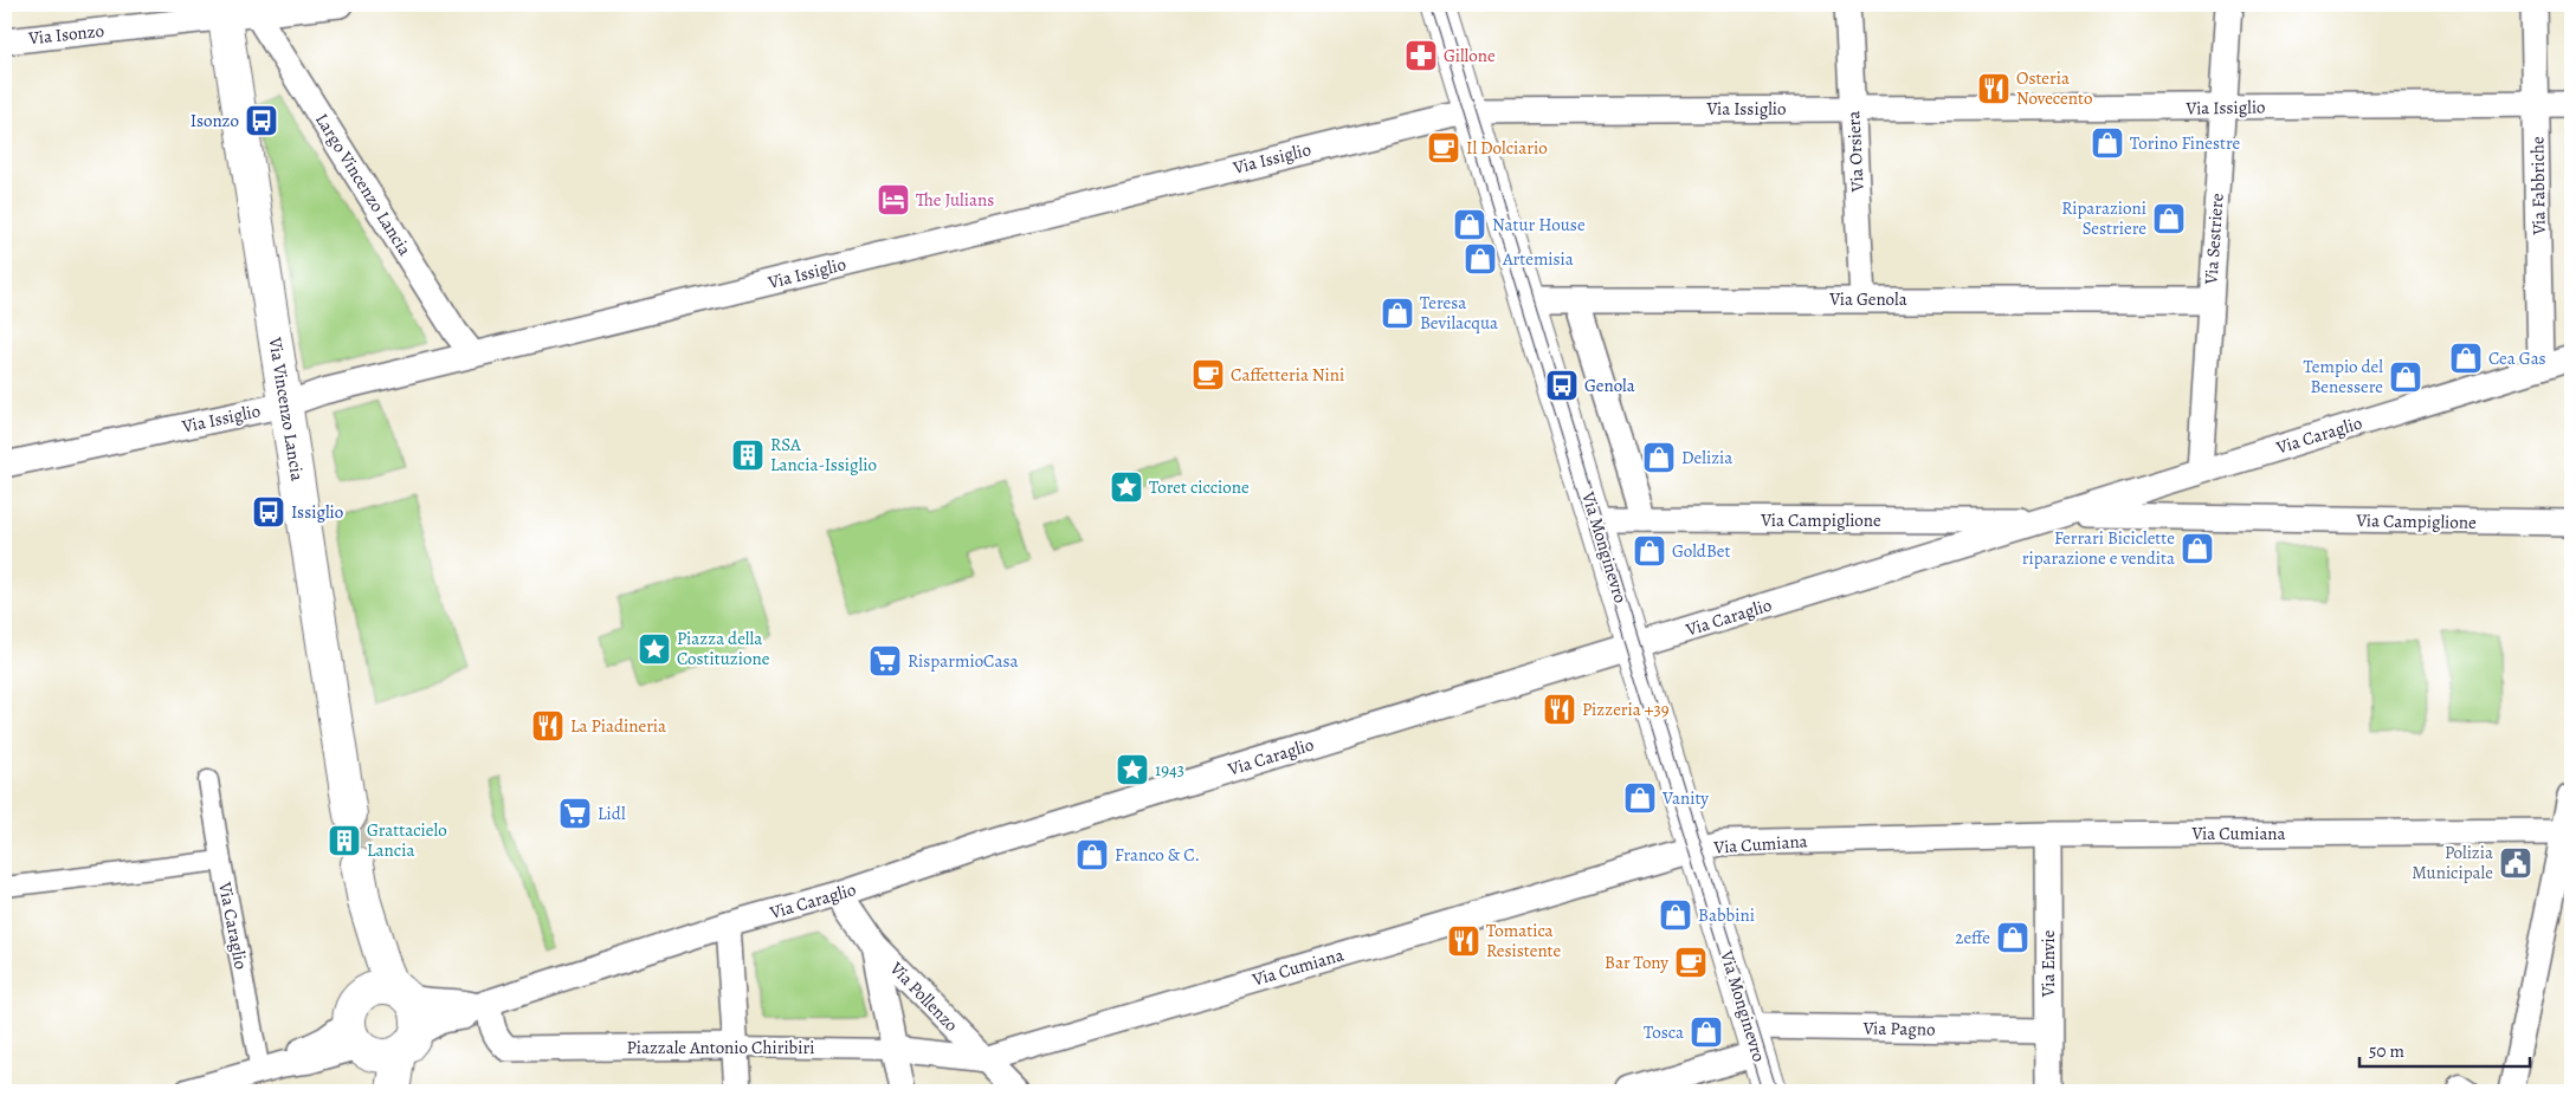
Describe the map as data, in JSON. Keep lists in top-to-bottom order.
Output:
{
  "streets": {
    "street": [
      "Via Isonzo",
      "Via Issiglio",
      "Via Orsiera",
      "Largo Vincenzo Lancia",
      "Via Fabbriche",
      "Via Sestriere",
      "Via Genola",
      "Via Vincenzo Lancia",
      "Via Caraglio",
      "Via Campiglione",
      "Via Monginevro",
      "Via Cumiana",
      "Via Envie",
      "Via Pollenzo",
      "Via Pagno",
      "Piazzale Antonio Chiribiri"
    ]
  },
  "crossings": [
    ["Via Isonzo", "Largo Vincenzo Lancia"],
    ["Via Isonzo", "Via Vincenzo Lancia"],
    ["Via Issiglio", "Via Orsiera"],
    ["Via Issiglio", "Largo Vincenzo Lancia"],
    ["Via Issiglio", "Via Fabbriche"],
    ["Via Issiglio", "Via Sestriere"],
    ["Via Issiglio", "Via Vincenzo Lancia"],
    ["Via Issiglio", "Via Monginevro"],
    ["Via Orsiera", "Via Genola"],
    ["Largo Vincenzo Lancia", "Via Vincenzo Lancia"],
    ["Via Fabbriche", "Via Caraglio"],
    ["Via Sestriere", "Via Genola"],
    ["Via Sestriere", "Via Caraglio"],
    ["Via Genola", "Via Monginevro"],
    ["Via Caraglio", "Via Campiglione"],
    ["Via Caraglio", "Via Monginevro"],
    ["Via Caraglio", "Via Pollenzo"],
    ["Via Caraglio", "Piazzale Antonio Chiribiri"],
    ["Via Campiglione", "Via Monginevro"],
    ["Via Monginevro", "Via Cumiana"],
    ["Via Monginevro", "Via Pagno"],
    ["Via Cumiana", "Via Envie"],
    ["Via Cumiana", "Via Pollenzo"],
    ["Via Cumiana", "Piazzale Antonio Chiribiri"],
    ["Via Envie", "Via Pagno"],
    ["Via Pollenzo", "Piazzale Antonio Chiribiri"]
  ],
  "places": {
    "pharmacy": ["Gillone"],
    "restaurant": [
      "Osteria Novecento",
      "Pizzeria +39",
      "La Piadineria",
      "Tomatica Resistente"
    ],
    "bus stop": ["Isonzo", "Genola", "Issiglio"],
    "shop": [
      "Torino Finestre",
      "Riparazioni Sestriere",
      "Natur House",
      "Artemisia",
      "Teresa Bevilacqua",
      "Cea Gas",
      "Tempio del Benessere",
      "Delizia",
      "Ferrari Biciclette riparazione e vendita",
      "GoldBet",
      "Vanity",
      "Franco & C.",
      "Babbini",
      "2effe",
      "Tosca"
    ],
    "cafe": ["Il Dolciario", "Caffetteria Nini", "Bar Tony"],
    "hotel": ["The Julians"],
    "building": ["RSA Lancia-Issiglio", "Grattacielo Lancia"],
    "place": ["Toret ciccione", "Piazza della Costituzione", "1943"],
    "supermarket": ["RisparmioCasa", "Lidl"],
    "public building": ["Polizia Municipale"]
  },
  "scale_bar": "50 m"
}
